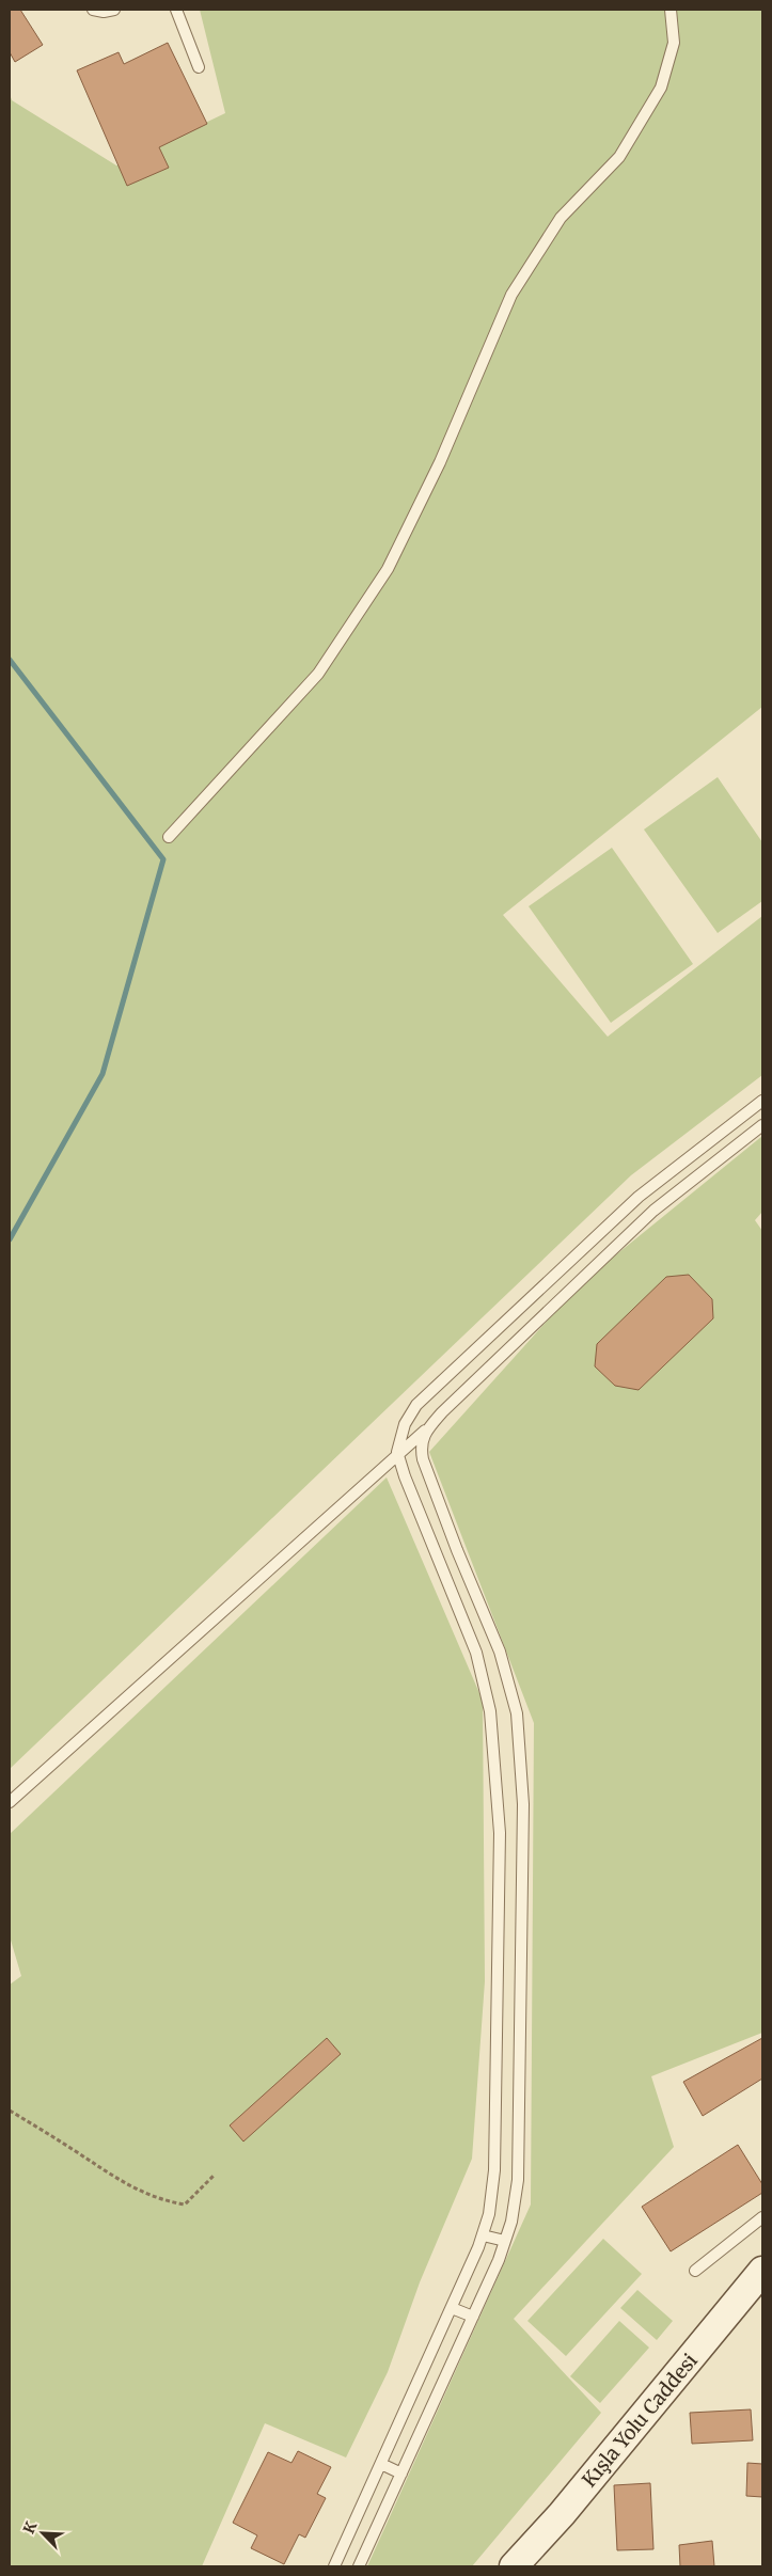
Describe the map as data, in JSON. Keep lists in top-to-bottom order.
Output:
{
  "streets": {
    "street": ["Kışla Yolu Caddesi"]
  },
  "north": "top left"
}
